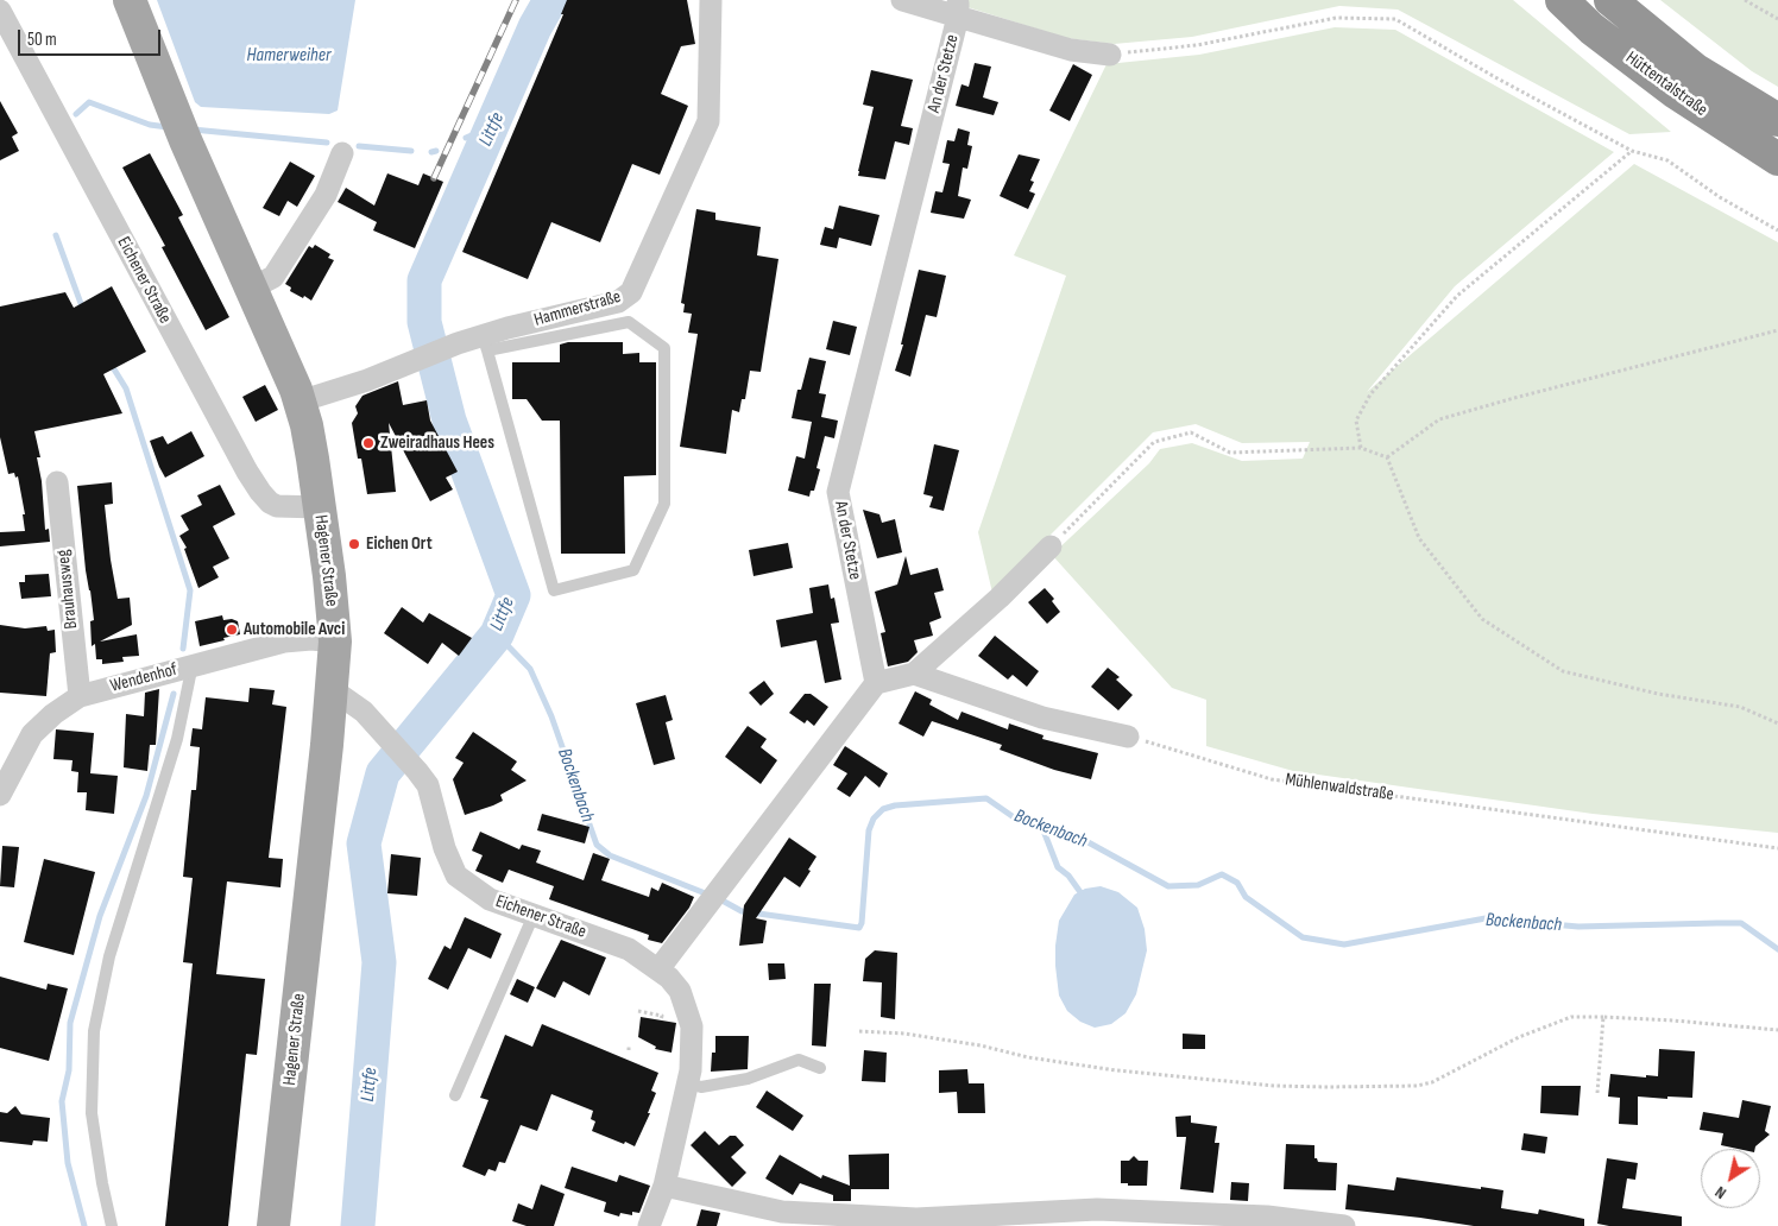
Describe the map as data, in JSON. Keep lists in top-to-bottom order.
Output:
{
  "streets": {
    "highway": ["Hüttentalstraße"],
    "main road": ["Hagener Straße"],
    "street": [
      "An der Stetze",
      "Eichener Straße",
      "Hammerstraße",
      "Brauhausweg",
      "Wendenhof"
    ],
    "path": ["Mühlenwaldstraße"]
  },
  "crossings": [
    ["Eichener Straße", "Hagener Straße"],
    ["Hammerstraße", "Hagener Straße"],
    ["Hagener Straße", "Wendenhof"],
    ["Brauhausweg", "Wendenhof"]
  ],
  "water": ["Hamerweiher", "Littfe", "Bockenbach"],
  "places": ["Zweiradhaus Hees", "Eichen Ort", "Automobile Avci"],
  "scale_bar": "50 m",
  "north": "bottom left"
}
